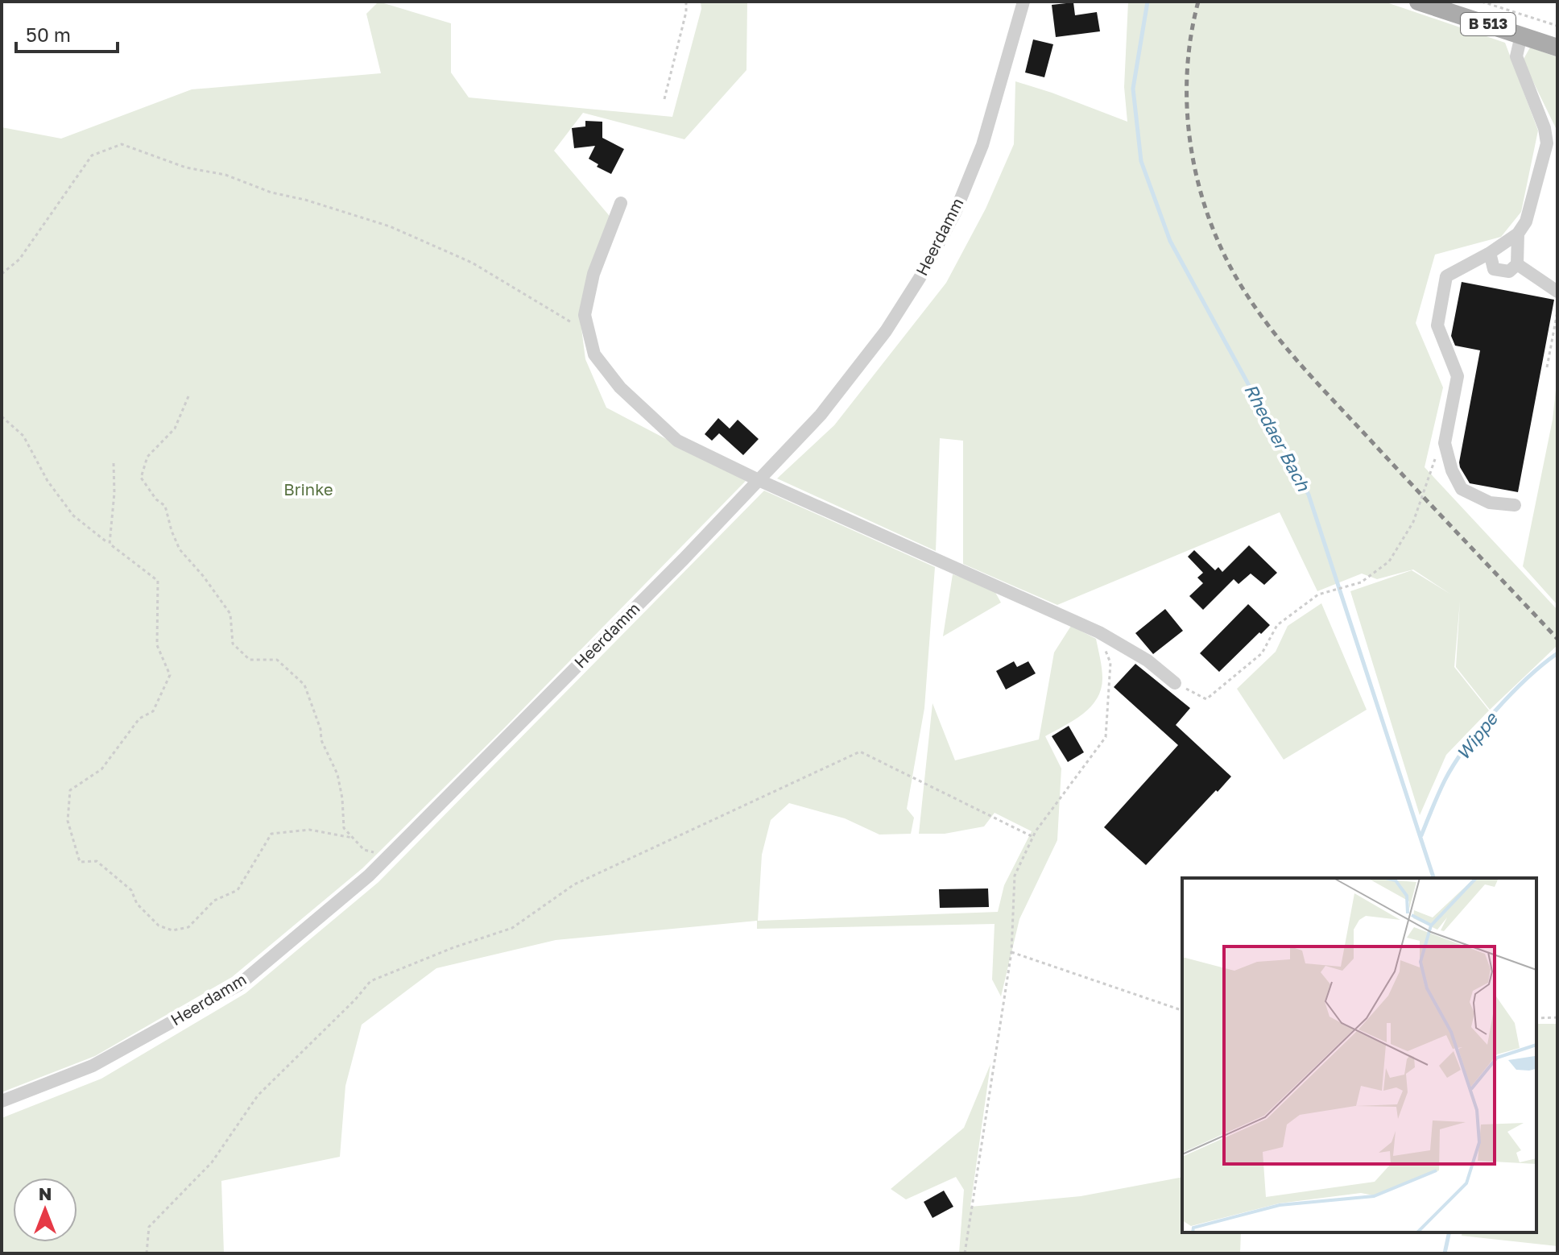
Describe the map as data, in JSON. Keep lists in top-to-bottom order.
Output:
{
  "streets": {
    "main road": ["B 513"],
    "street": ["Heerdamm"]
  },
  "water": ["Rhedaer Bach", "Wippe"],
  "parks": ["Brinke"],
  "scale_bar": "50 m",
  "north": "top"
}
